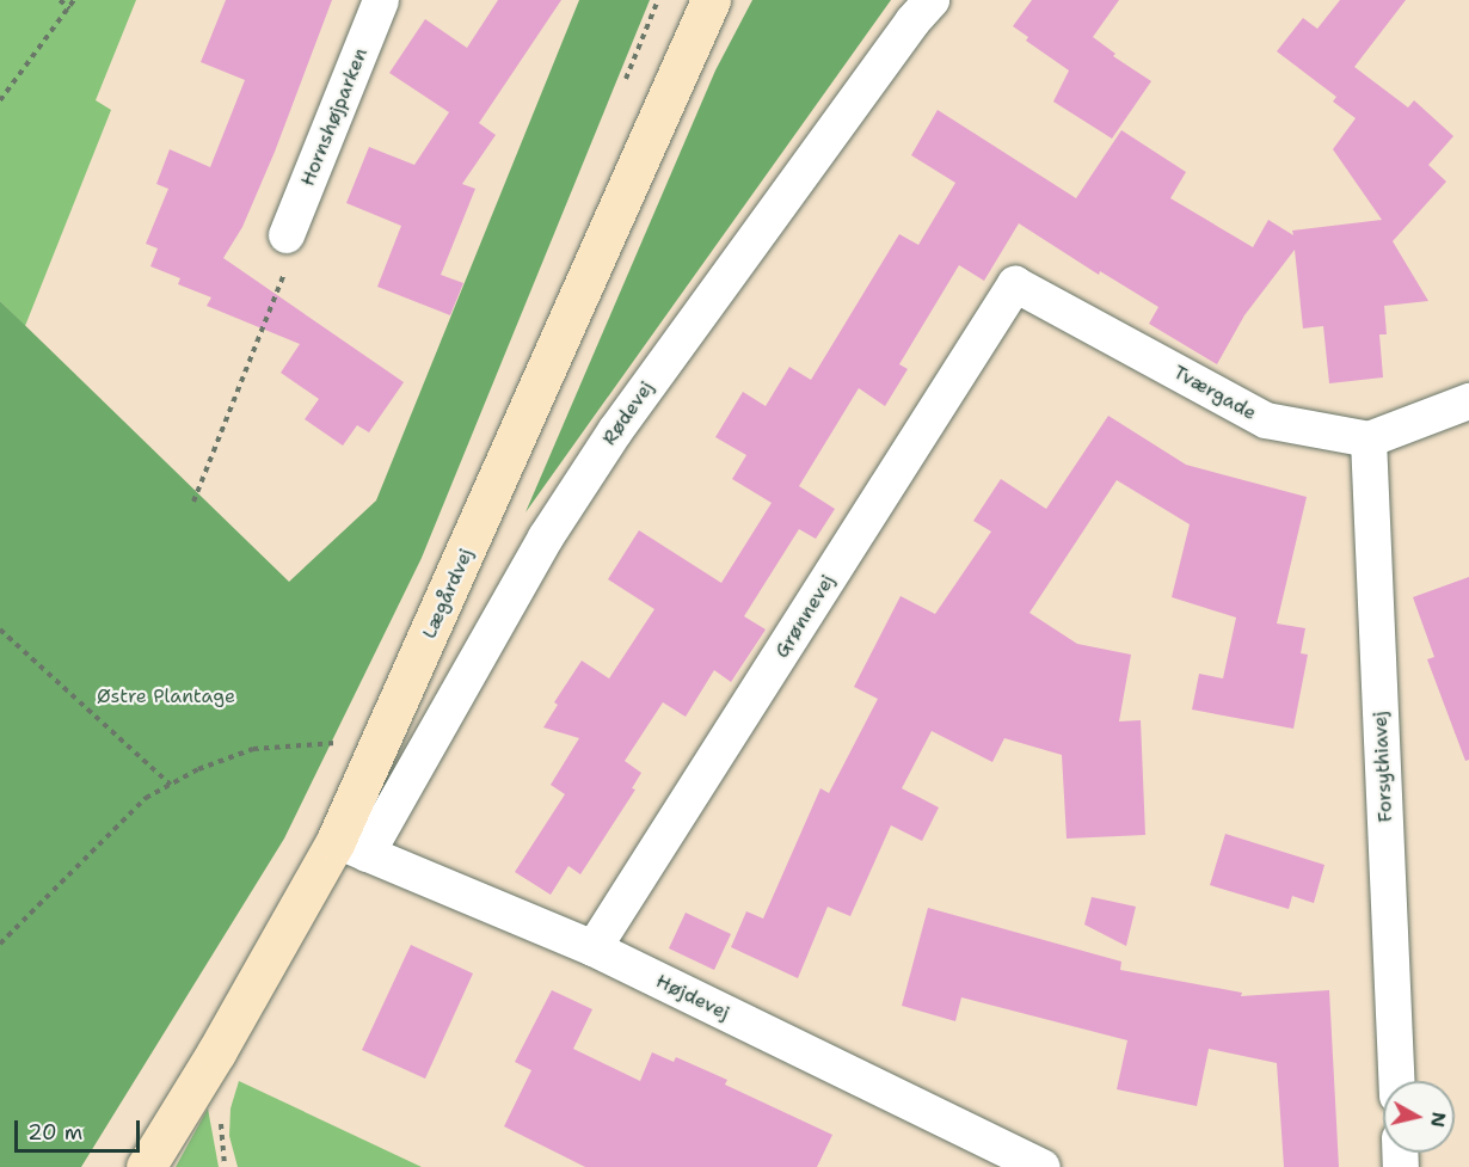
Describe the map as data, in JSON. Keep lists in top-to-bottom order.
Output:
{
  "streets": {
    "street": [
      "Hornshøjparken",
      "Tværgade",
      "Rødevej",
      "Lægårdvej",
      "Grønnevej",
      "Forsythiavej",
      "Højdevej"
    ]
  },
  "crossings": [
    ["Tværgade", "Grønnevej"],
    ["Tværgade", "Forsythiavej"],
    ["Rødevej", "Lægårdvej"],
    ["Rødevej", "Højdevej"],
    ["Lægårdvej", "Højdevej"],
    ["Grønnevej", "Højdevej"]
  ],
  "parks": ["Østre Plantage"],
  "scale_bar": "20 m",
  "north": "right"
}
